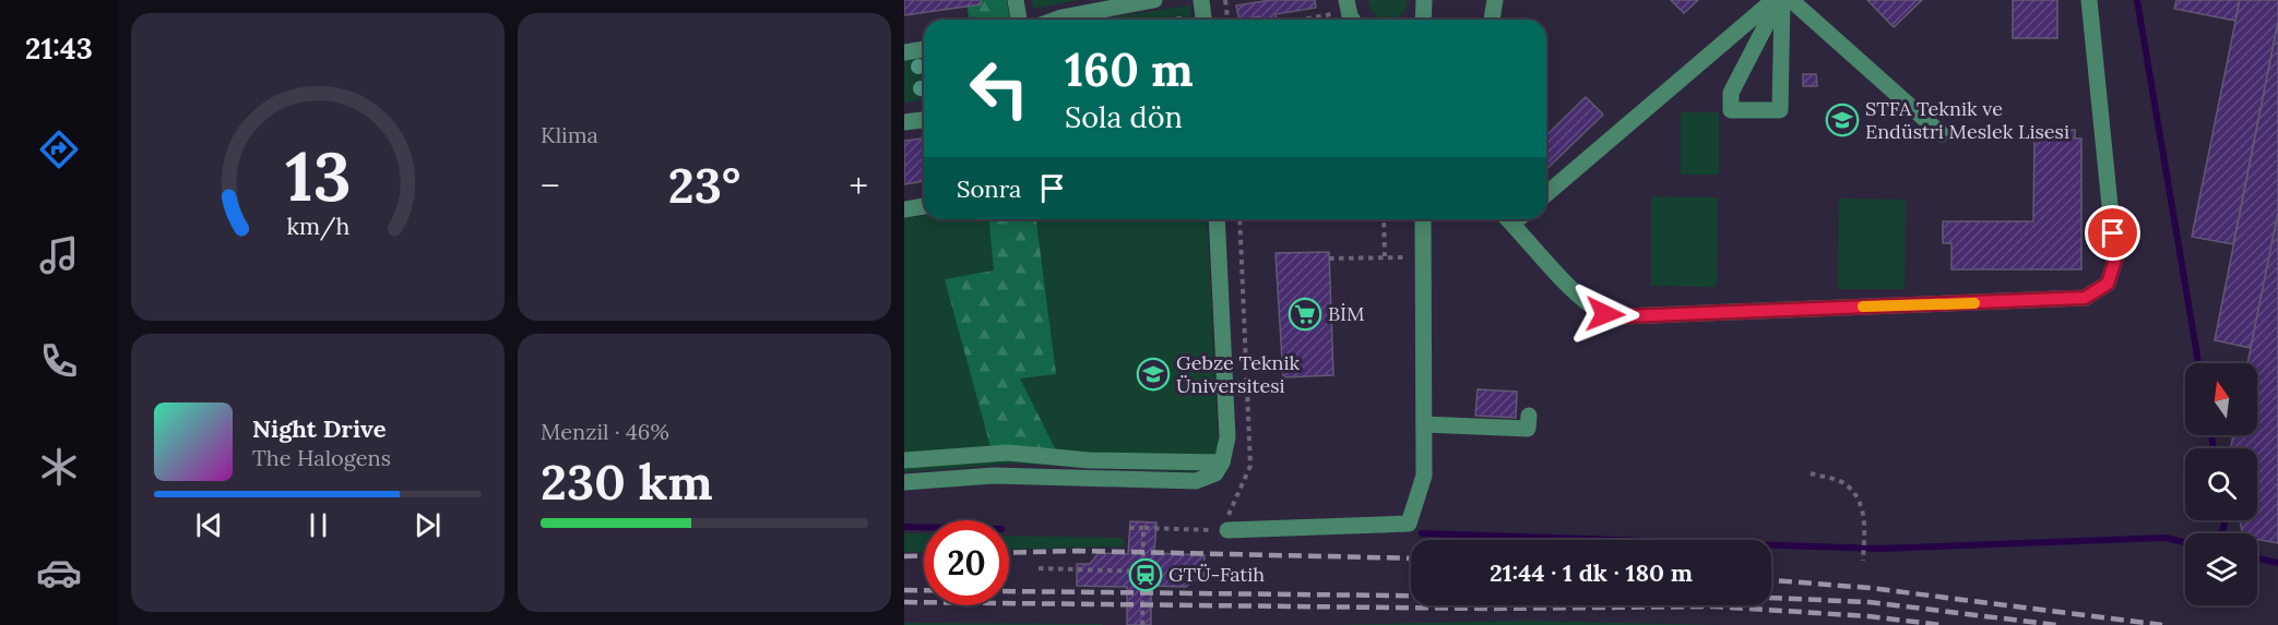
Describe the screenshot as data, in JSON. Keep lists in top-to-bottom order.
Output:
{
  "places": {
    "school or university": ["STFA Teknik ve Endüstri Meslek Lisesi", "Gebze Teknik Üniversitesi"],
    "supermarket": ["BİM"],
    "station": ["GTÜ-Fatih"]
  },
  "north": "top",
  "page": {
    "tabs": "21:43",
    "tile": [
      "Klima",
      ["Menzil · 46%", "230 km"]
    ],
    "turn": ["160 m", "Sola dön"],
    "then": "Sonra",
    "heat": ["−", "23°", "+"],
    "song": ["Night Drive", "The Halogens"],
    "limit": "20",
    "trip": "21:44 · 1 dk · 180 m",
    "gauge": ["13", "km/h"]
  }
}
